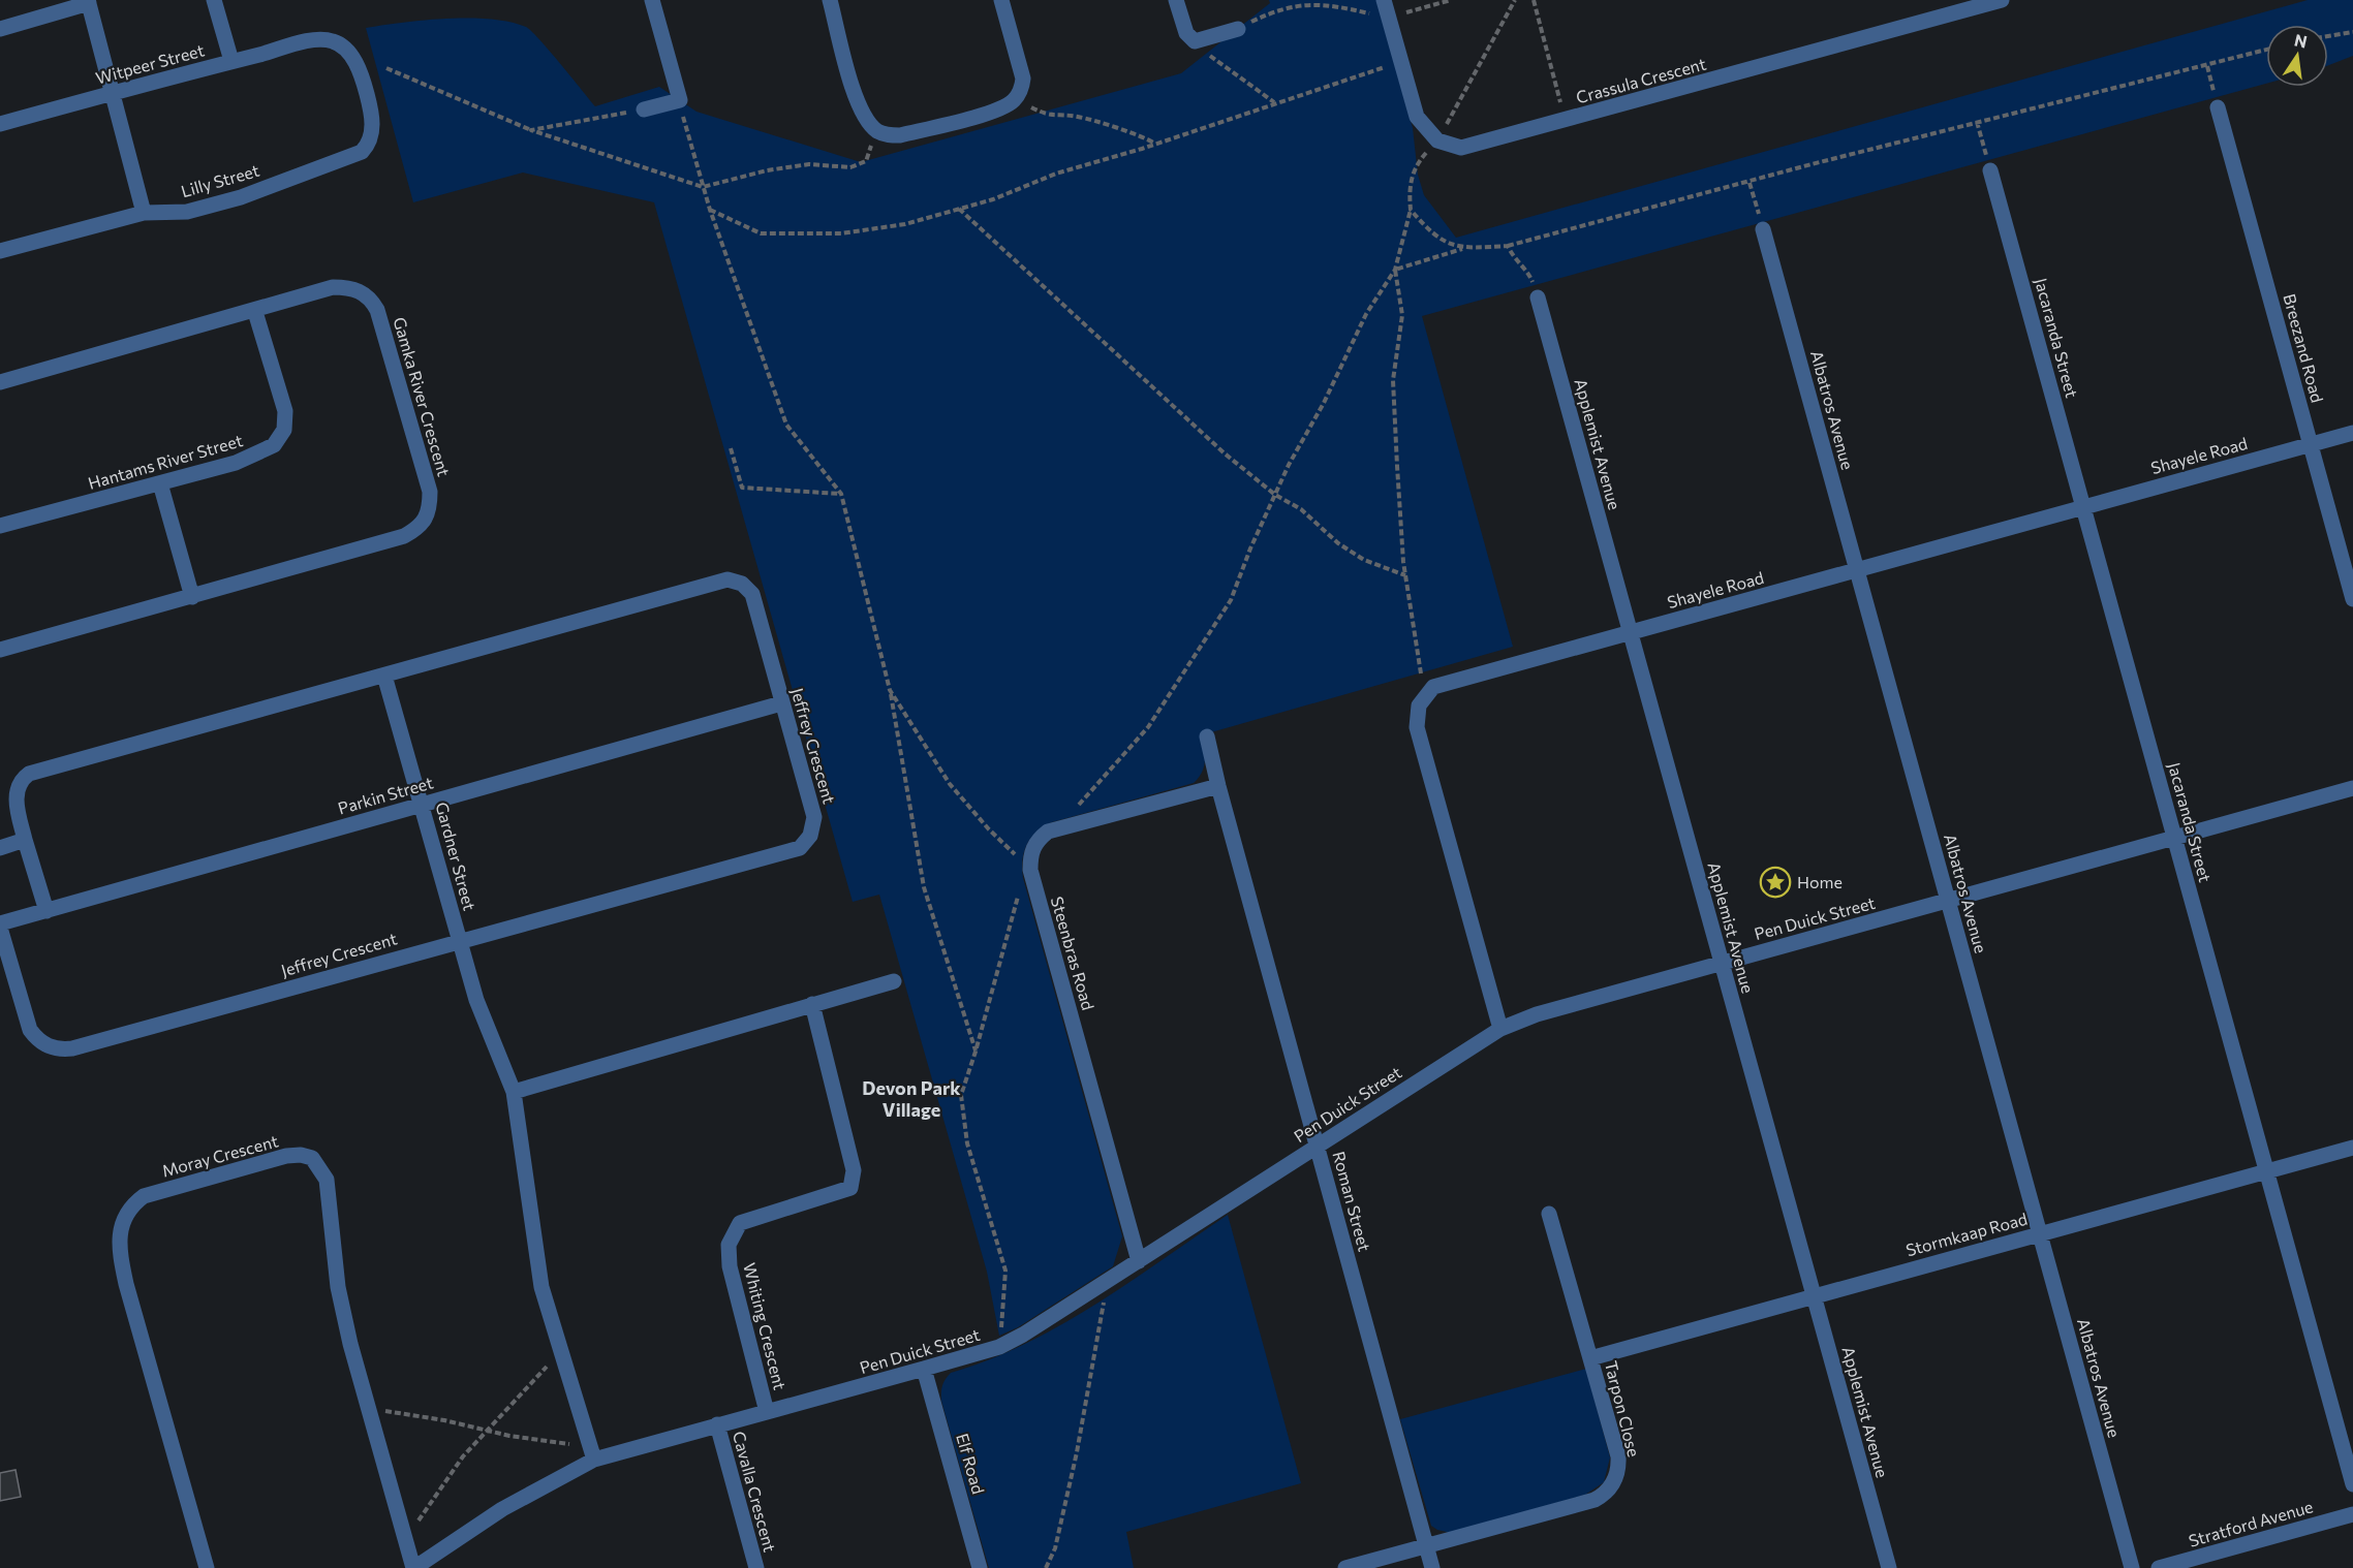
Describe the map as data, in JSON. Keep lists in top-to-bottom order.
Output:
{
  "streets": {
    "street": [
      "Witpeer Street",
      "Crassula Crescent",
      "Lilly Street",
      "Jacaranda Street",
      "Breezand Road",
      "Gamka River Crescent",
      "Albatros Avenue",
      "Applemist Avenue",
      "Shayele Road",
      "Hantams River Street",
      "Jeffrey Crescent",
      "Parkin Street",
      "Gardner Street",
      "Pen Duick Street",
      "Steenbras Road",
      "Moray Crescent",
      "Roman Street",
      "Stormkaap Road",
      "Whiting Crescent",
      "Tarpon Close",
      "Elf Road",
      "Cavalla Crescent",
      "Stratford Avenue"
    ]
  },
  "crossings": [
    ["Witpeer Street", "Lilly Street"],
    ["Jacaranda Street", "Shayele Road"],
    ["Jacaranda Street", "Pen Duick Street"],
    ["Jacaranda Street", "Stormkaap Road"],
    ["Breezand Road", "Shayele Road"],
    ["Gamka River Crescent", "Hantams River Street"],
    ["Albatros Avenue", "Shayele Road"],
    ["Albatros Avenue", "Pen Duick Street"],
    ["Albatros Avenue", "Stormkaap Road"],
    ["Applemist Avenue", "Shayele Road"],
    ["Applemist Avenue", "Pen Duick Street"],
    ["Applemist Avenue", "Stormkaap Road"],
    ["Jeffrey Crescent", "Parkin Street"],
    ["Jeffrey Crescent", "Gardner Street"],
    ["Parkin Street", "Gardner Street"],
    ["Pen Duick Street", "Steenbras Road"],
    ["Pen Duick Street", "Moray Crescent"],
    ["Pen Duick Street", "Roman Street"],
    ["Pen Duick Street", "Whiting Crescent"],
    ["Pen Duick Street", "Elf Road"],
    ["Pen Duick Street", "Cavalla Crescent"],
    ["Steenbras Road", "Roman Street"],
    ["Roman Street", "Tarpon Close"],
    ["Stormkaap Road", "Tarpon Close"]
  ],
  "districts": ["Devon Park Village"],
  "places": {
    "place": ["Home"]
  },
  "north": "top"
}
